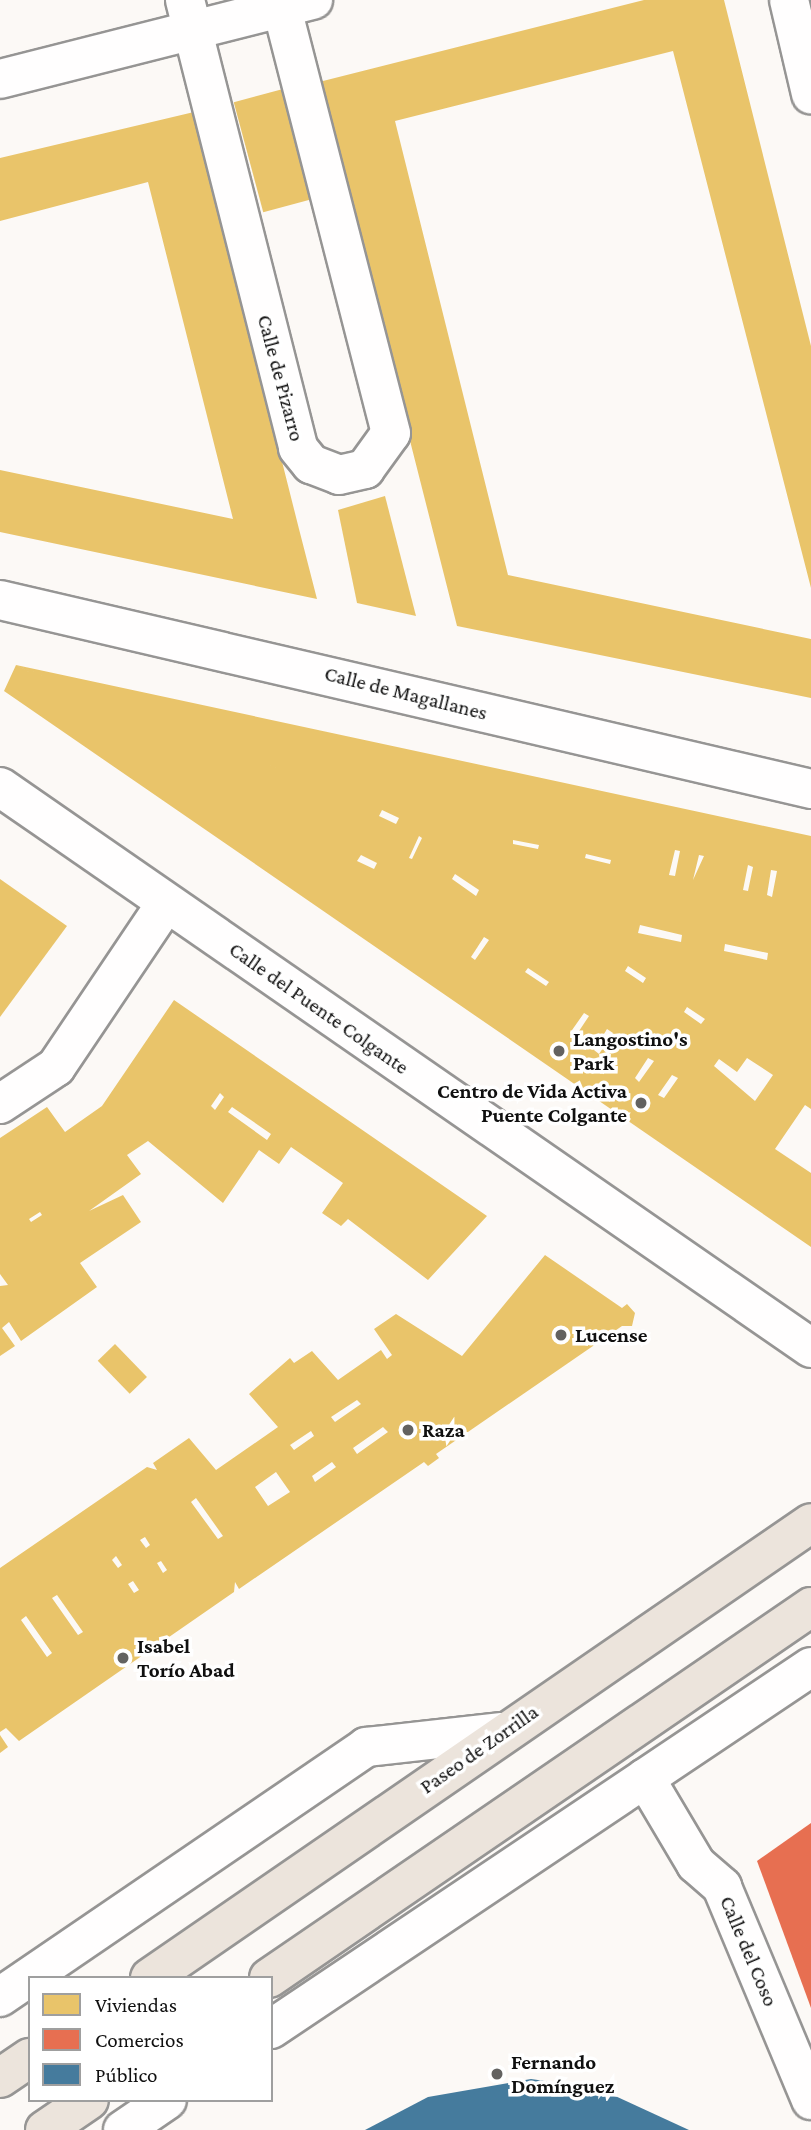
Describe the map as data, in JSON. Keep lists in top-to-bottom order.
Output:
{
  "streets": {
    "main road": ["Paseo de Zorrilla"],
    "street": [
      "Calle de Pizarro",
      "Calle de Magallanes",
      "Calle del Puente Colgante",
      "Calle del Coso"
    ]
  },
  "places": [
    "Langostino's Park",
    "Centro de Vida Activa Puente Colgante",
    "Lucense",
    "Raza",
    "Isabel Torío Abad",
    "Fernando Domínguez"
  ],
  "legend": ["Viviendas", "Comercios", "Público"]
}
